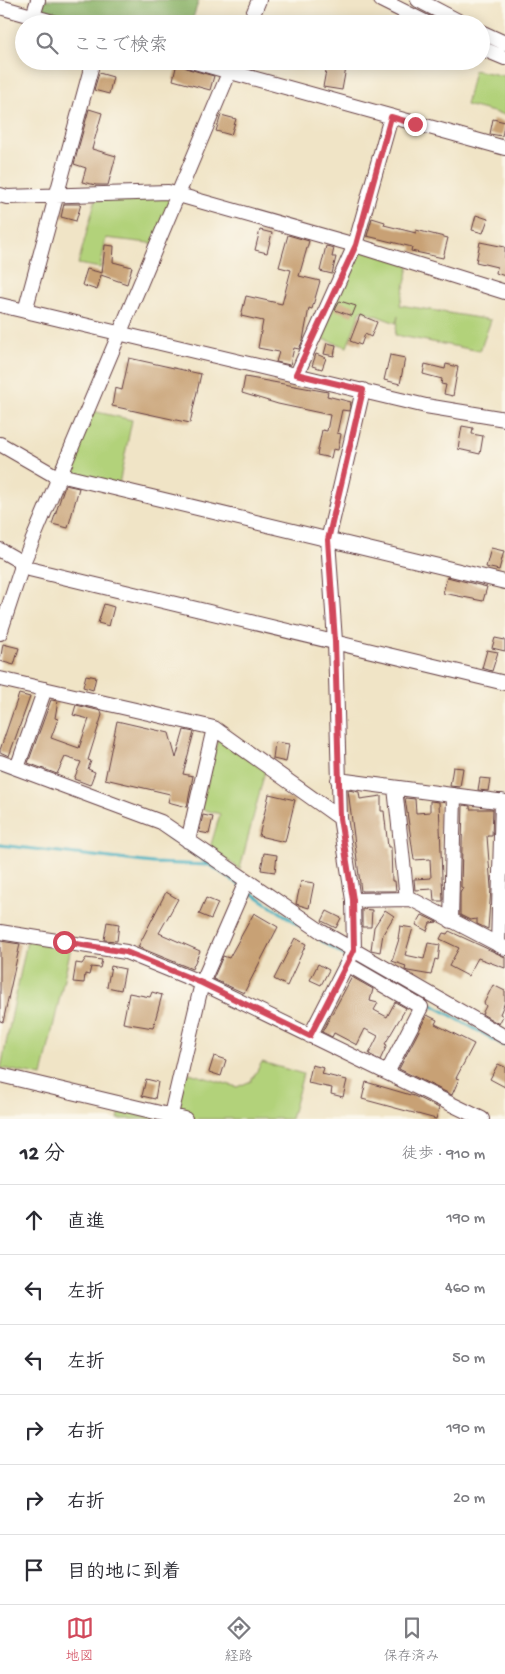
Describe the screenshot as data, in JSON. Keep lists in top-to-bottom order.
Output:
{
  "page": {
    "search": "ここで検索",
    "heading": ["12 分", "徒歩 · 910 m"],
    "list": [
      ["直進", "190 m"],
      ["左折", "460 m"],
      ["左折", "50 m"],
      ["右折", "190 m"],
      ["右折", "20 m"],
      "目的地に到着"
    ],
    "nav": ["地図", "経路", "保存済み"]
  }
}
